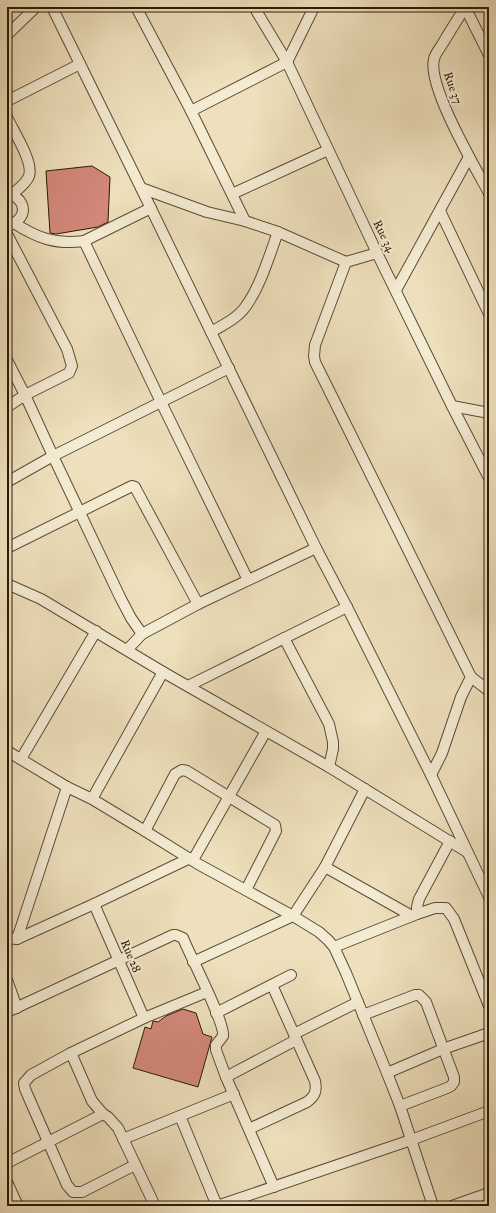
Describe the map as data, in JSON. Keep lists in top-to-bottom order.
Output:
{
  "streets": {
    "street": ["Rue 37", "Rue 34", "Rue 28"]
  }
}
